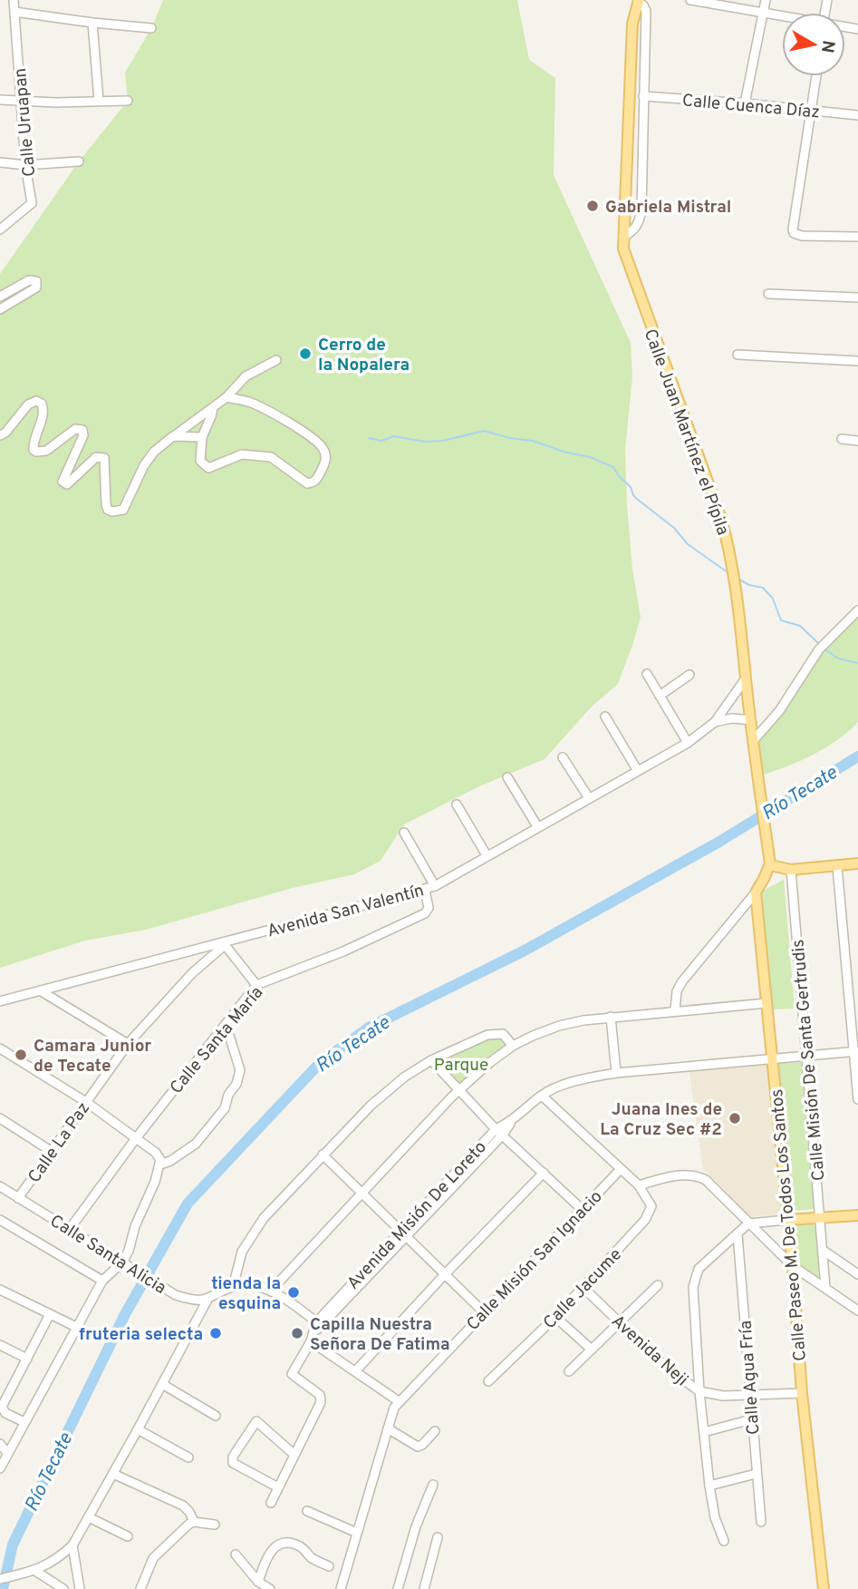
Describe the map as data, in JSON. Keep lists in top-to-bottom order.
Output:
{
  "streets": {
    "main road": ["Calle Juan Martínez el Pípila", "Calle Paseo M. De Todos Los Santos"],
    "street": [
      "Calle Cuenca Díaz",
      "Calle Uruapan",
      "Avenida San Valentín",
      "Calle Santa María",
      "Calle Misión De Santa Gertrudis",
      "Calle La Paz",
      "Avenida Misión De Loreto",
      "Calle Santa Alicia",
      "Calle Misión San Ignacio",
      "Calle Jacume",
      "Avenida Neji",
      "Calle Agua Fría"
    ]
  },
  "crossings": [
    ["Calle Juan Martínez el Pípila", "Avenida San Valentín"],
    ["Avenida San Valentín", "Calle Santa María"],
    ["Avenida San Valentín", "Calle La Paz"],
    ["Calle Santa María", "Calle Santa Alicia"],
    ["Calle La Paz", "Calle Santa Alicia"],
    ["Calle Paseo M. De Todos Los Santos", "Avenida Neji"],
    ["Calle Jacume", "Avenida Neji"],
    ["Avenida Neji", "Calle Agua Fría"]
  ],
  "water": ["Río Tecate"],
  "parks": ["Parque"],
  "places": [
    "Gabriela Mistral",
    "Cerro de la Nopalera",
    "Camara Junior de Tecate",
    "Juana Ines de La Cruz Sec #2",
    "tienda la esquina",
    "fruteria selecta",
    "Capilla Nuestra Señora De Fatima"
  ],
  "north": "right"
}
